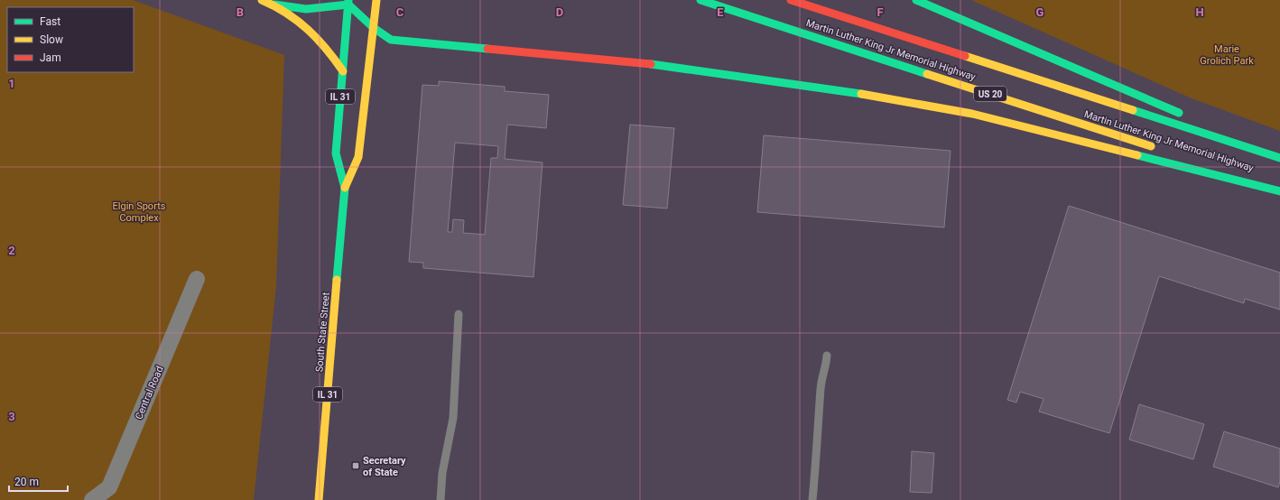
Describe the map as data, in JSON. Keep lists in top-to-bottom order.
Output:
{
  "streets": {
    "main road": [
      "Martin Luther King Jr Memorial Highway",
      "US 20",
      "IL 31",
      "South State Street"
    ],
    "street": ["Central Road"]
  },
  "parks": ["Marie Grolich Park", "Elgin Sports Complex"],
  "places": {
    "transit": ["Secretary of State"]
  },
  "legend": ["Fast", "Slow", "Jam"],
  "scale_bar": "20 m",
  "grid": {
    "columns": [
      "B",
      "C",
      "D",
      "E",
      "F",
      "G",
      "H"
    ],
    "rows": ["1", "2", "3"]
  }
}
